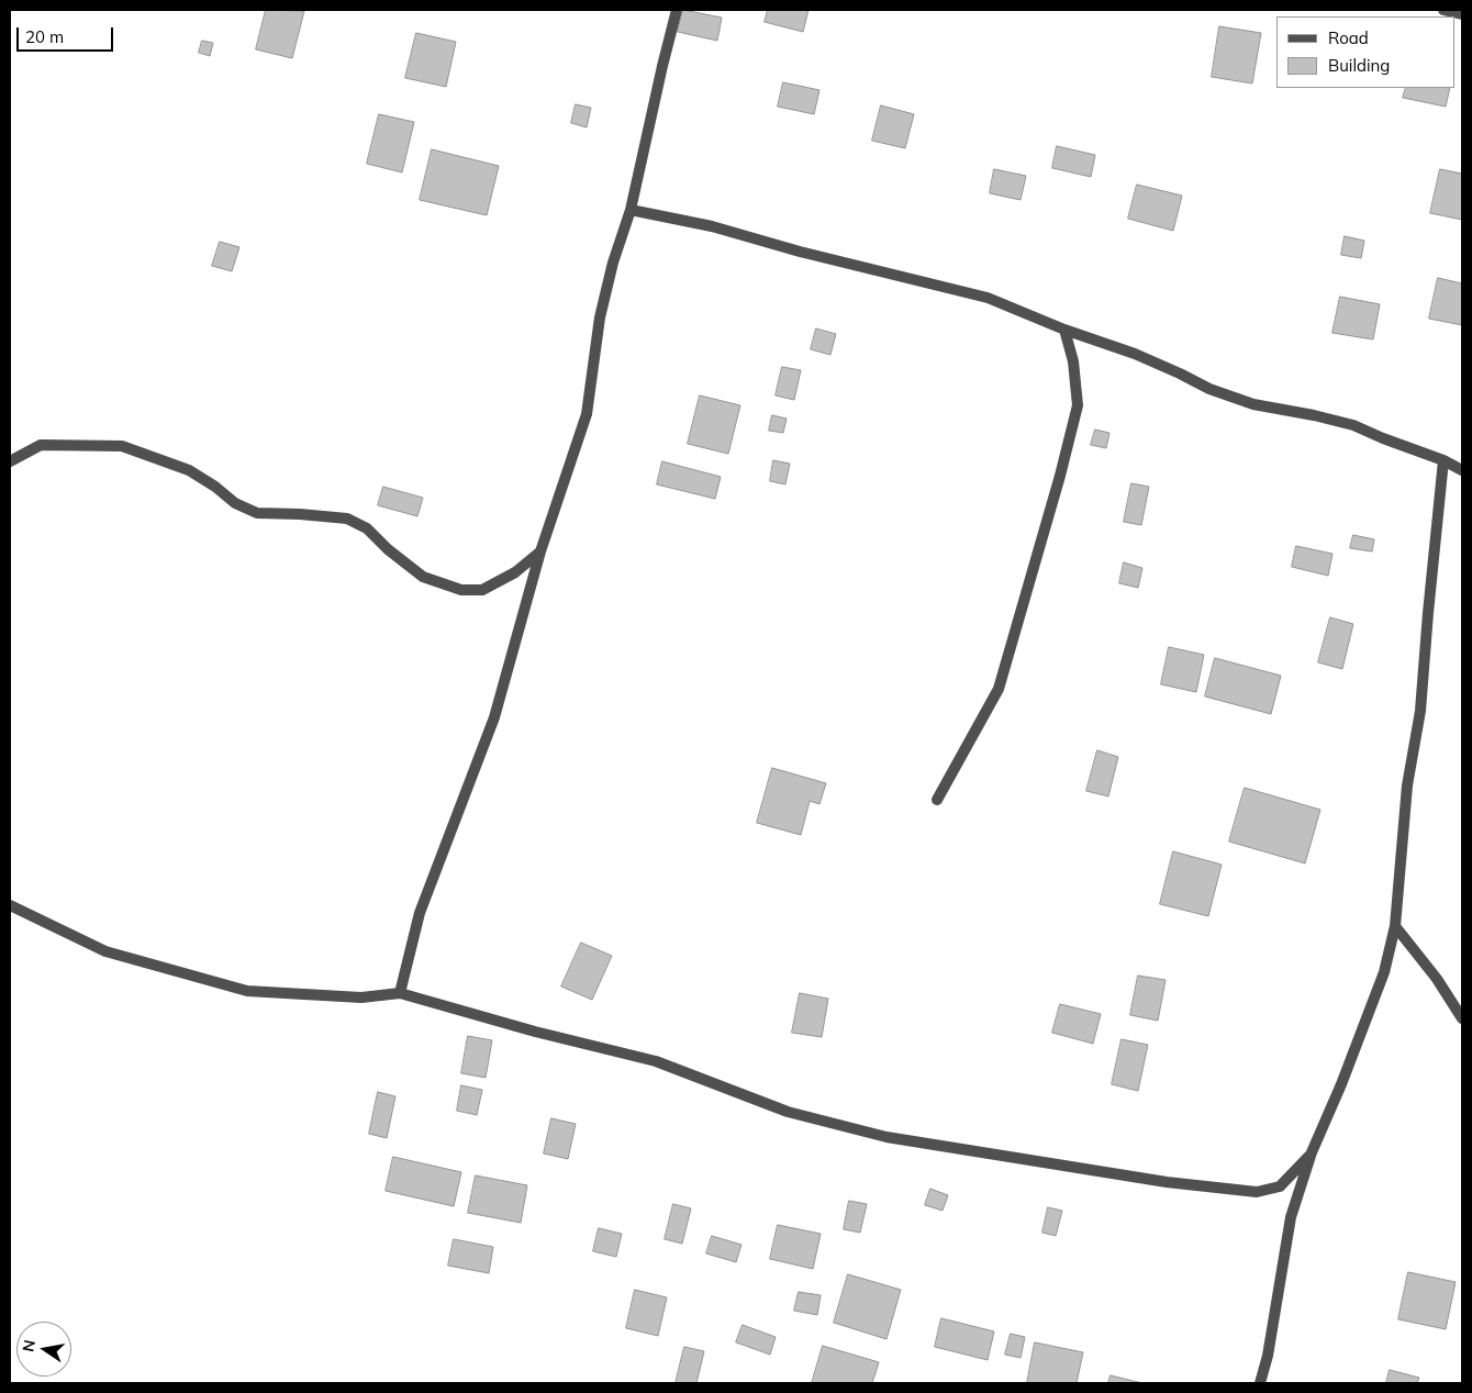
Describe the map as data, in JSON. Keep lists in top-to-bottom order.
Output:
{
  "legend": ["Road", "Building"],
  "scale_bar": "20 m",
  "north": "left"
}
